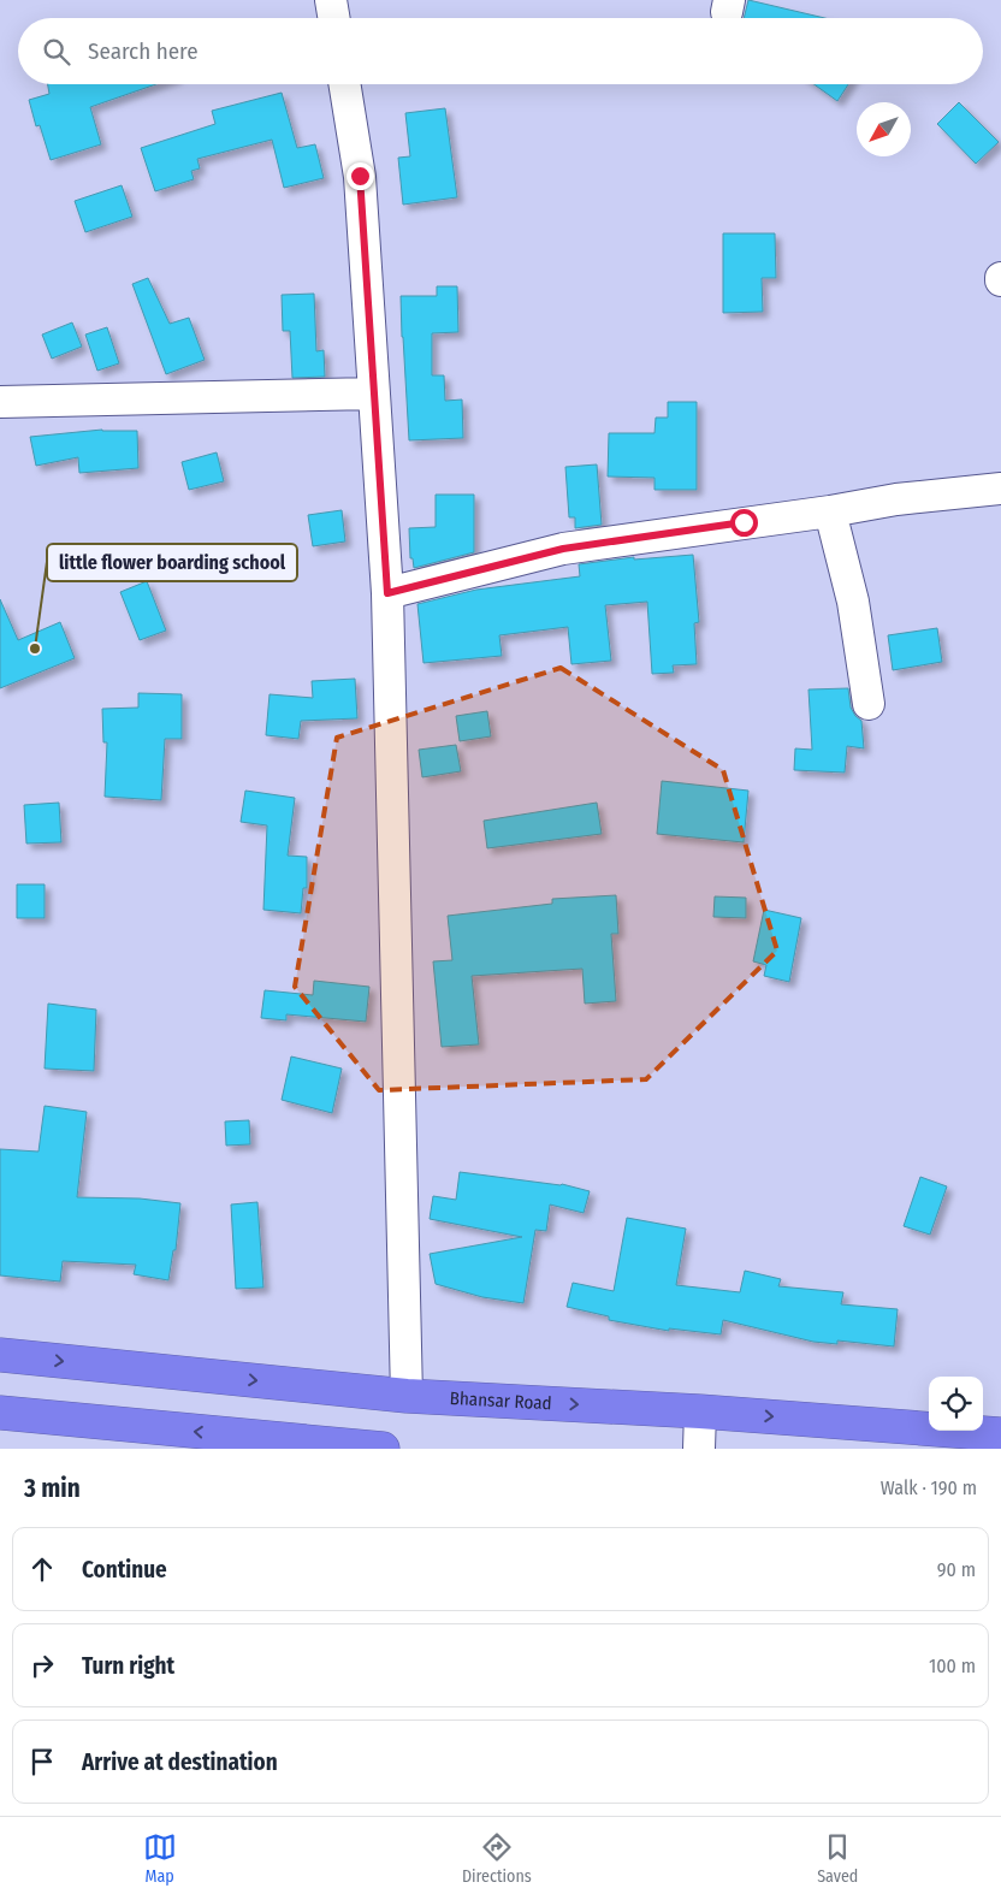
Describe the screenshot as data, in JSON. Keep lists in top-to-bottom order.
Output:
{
  "streets": {
    "highway": ["Bhansar Road"]
  },
  "places": ["little flower boarding school"],
  "north": "bottom left",
  "page": {
    "search": "Search here",
    "heading": ["3 min", "Walk · 190 m"],
    "list": [
      ["Continue", "90 m"],
      ["Turn right", "100 m"],
      "Arrive at destination"
    ],
    "nav": ["Map", "Directions", "Saved"]
  }
}
